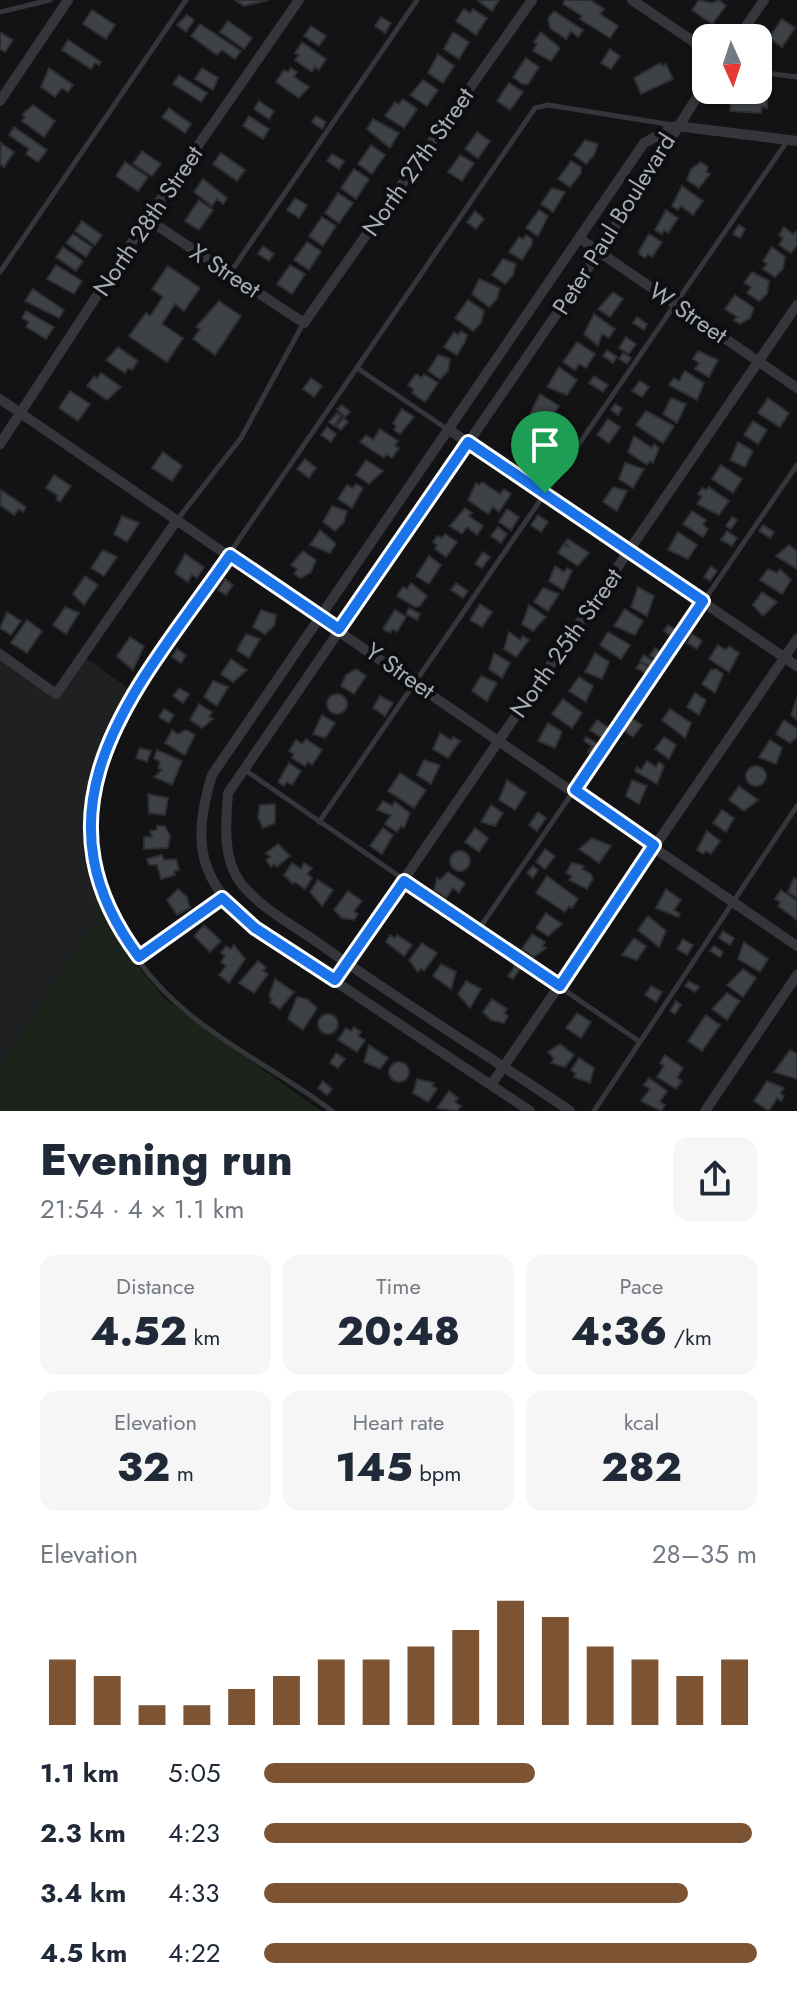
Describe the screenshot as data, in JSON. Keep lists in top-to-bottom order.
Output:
{
  "streets": {
    "street": [
      "North 27th Street",
      "North 28th Street",
      "Peter Paul Boulevard",
      "X Street",
      "W Street",
      "North 25th Street",
      "Y Street"
    ]
  },
  "crossings": [
    ["North 27th Street", "X Street"],
    ["North 28th Street", "X Street"],
    ["North 28th Street", "Y Street"],
    ["Peter Paul Boulevard", "W Street"],
    ["Peter Paul Boulevard", "North 25th Street"],
    ["Peter Paul Boulevard", "Y Street"],
    ["W Street", "North 25th Street"],
    ["North 25th Street", "Y Street"]
  ],
  "north": "bottom",
  "page": {
    "heading": ["Evening run", "21:54 · 4 × 1.1 km"],
    "stats": [
      ["Distance", "4.52 km"],
      ["Time", "20:48"],
      ["Pace", "4:36 /km"],
      ["Elevation", "32 m"],
      ["Heart rate", "145 bpm"],
      ["kcal", "282"]
    ],
    "chart": ["Elevation", "28–35 m"],
    "list": [
      {
        "name": "1.1 km",
        "note": "5:05"
      },
      {
        "name": "2.3 km",
        "note": "4:23"
      },
      {
        "name": "3.4 km",
        "note": "4:33"
      },
      {
        "name": "4.5 km",
        "note": "4:22"
      }
    ]
  }
}
